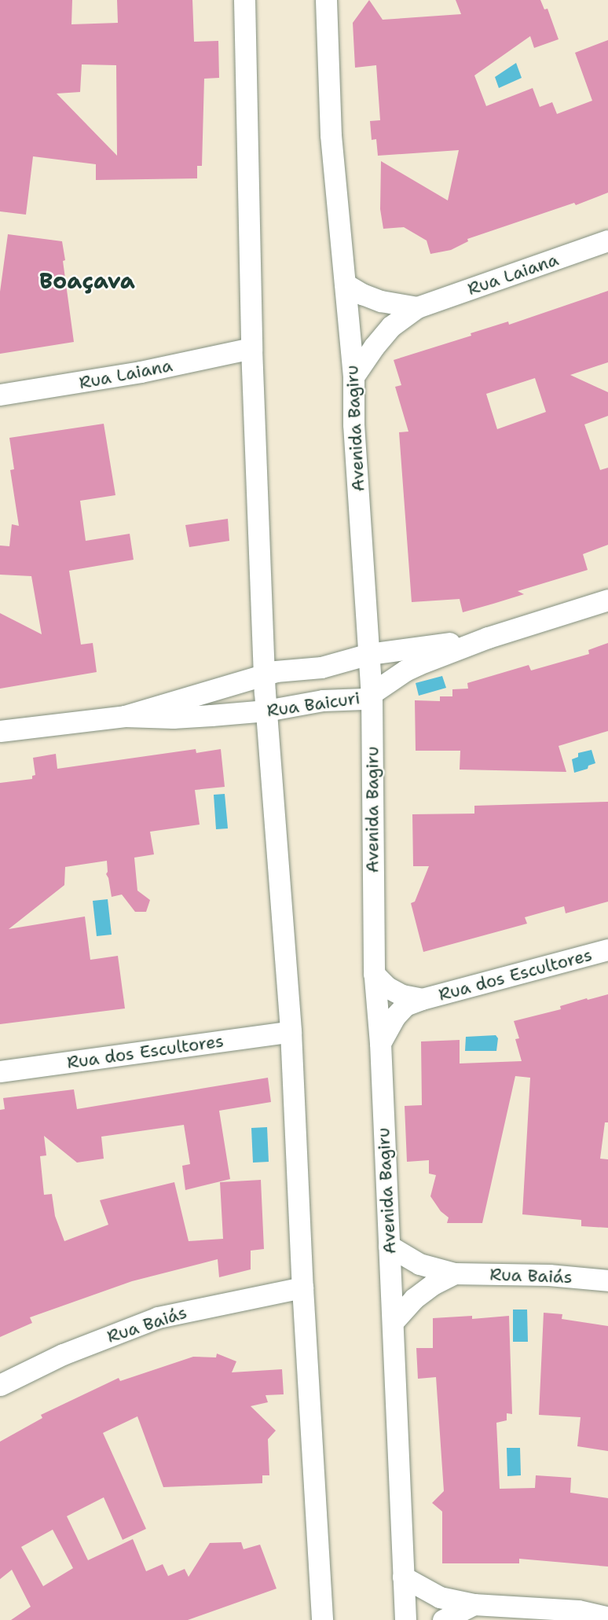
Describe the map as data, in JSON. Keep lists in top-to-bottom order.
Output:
{
  "streets": {
    "street": [
      "Rua Laiana",
      "Avenida Bagiru",
      "Rua Baicuri",
      "Rua dos Escultores",
      "Rua Baiás"
    ]
  },
  "crossings": [
    ["Rua Laiana", "Avenida Bagiru"],
    ["Avenida Bagiru", "Rua Baicuri"],
    ["Avenida Bagiru", "Rua dos Escultores"],
    ["Avenida Bagiru", "Rua Baiás"]
  ],
  "districts": ["Boaçava"]
}
